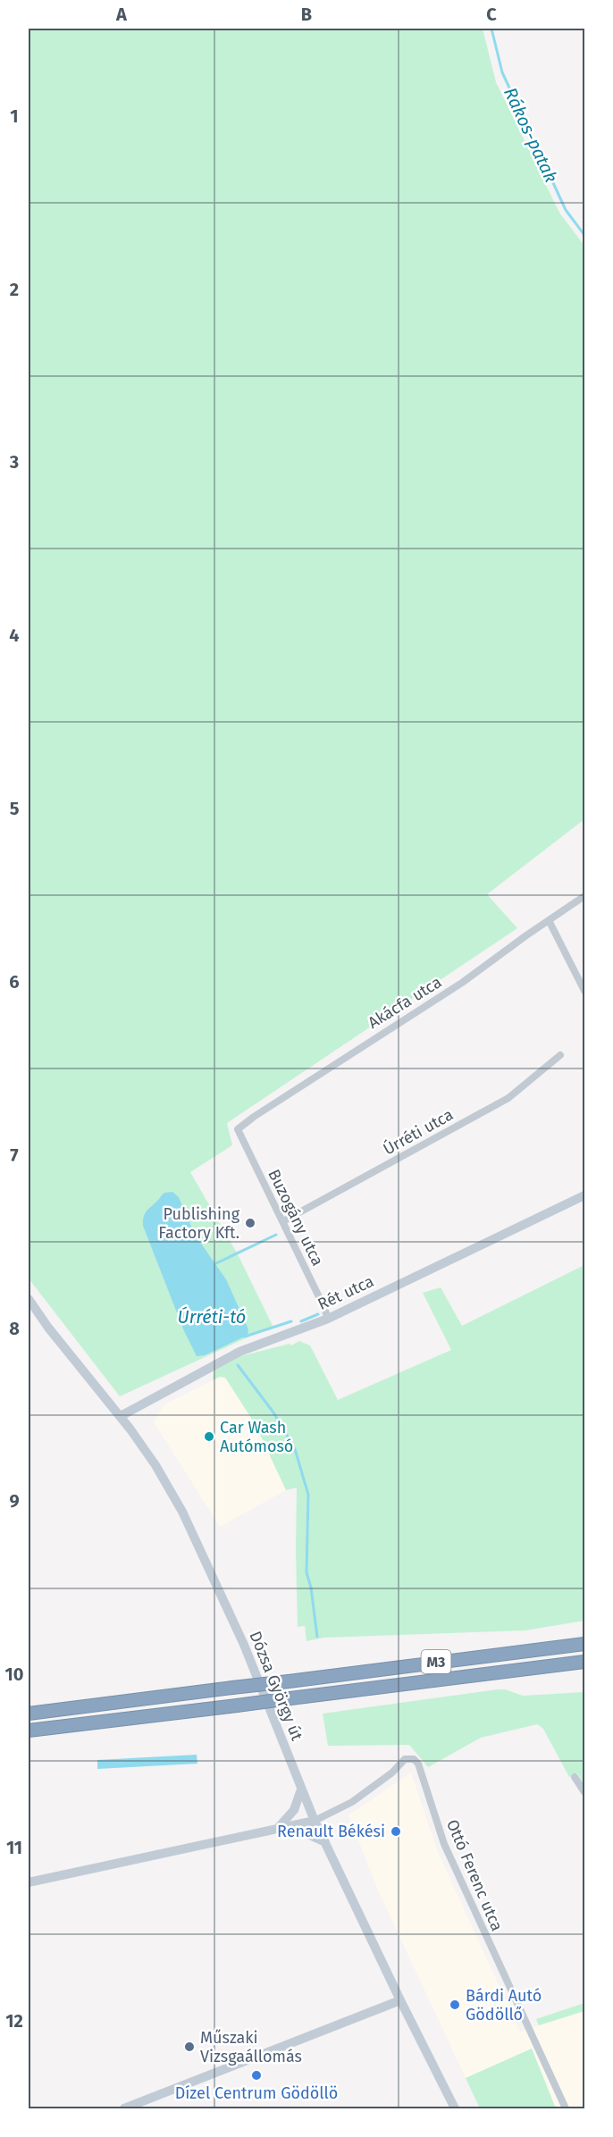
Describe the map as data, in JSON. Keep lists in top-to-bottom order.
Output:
{
  "streets": {
    "highway": ["M3"],
    "street": [
      "Akácfa utca",
      "Úrréti utca",
      "Buzogány utca",
      "Rét utca",
      "Dózsa György út",
      "Ottó Ferenc utca"
    ]
  },
  "crossings": [
    ["Akácfa utca", "Buzogány utca"],
    ["Úrréti utca", "Buzogány utca"],
    ["Buzogány utca", "Rét utca"],
    ["Rét utca", "Dózsa György út"],
    ["Dózsa György út", "Ottó Ferenc utca"]
  ],
  "water": ["Rákos-patak", "Úrréti-tó"],
  "places": [
    "Publishing Factory Kft.",
    "Car Wash Autómosó",
    "Renault Békési",
    "Bárdi Autó Gödöllő",
    "Műszaki Vizsgaállomás",
    "Dízel Centrum Gödöllö"
  ],
  "grid": {
    "columns": ["A", "B", "C"],
    "rows": [
      "1",
      "2",
      "3",
      "4",
      "5",
      "6",
      "7",
      "8",
      "9",
      "10",
      "11",
      "12"
    ]
  }
}
